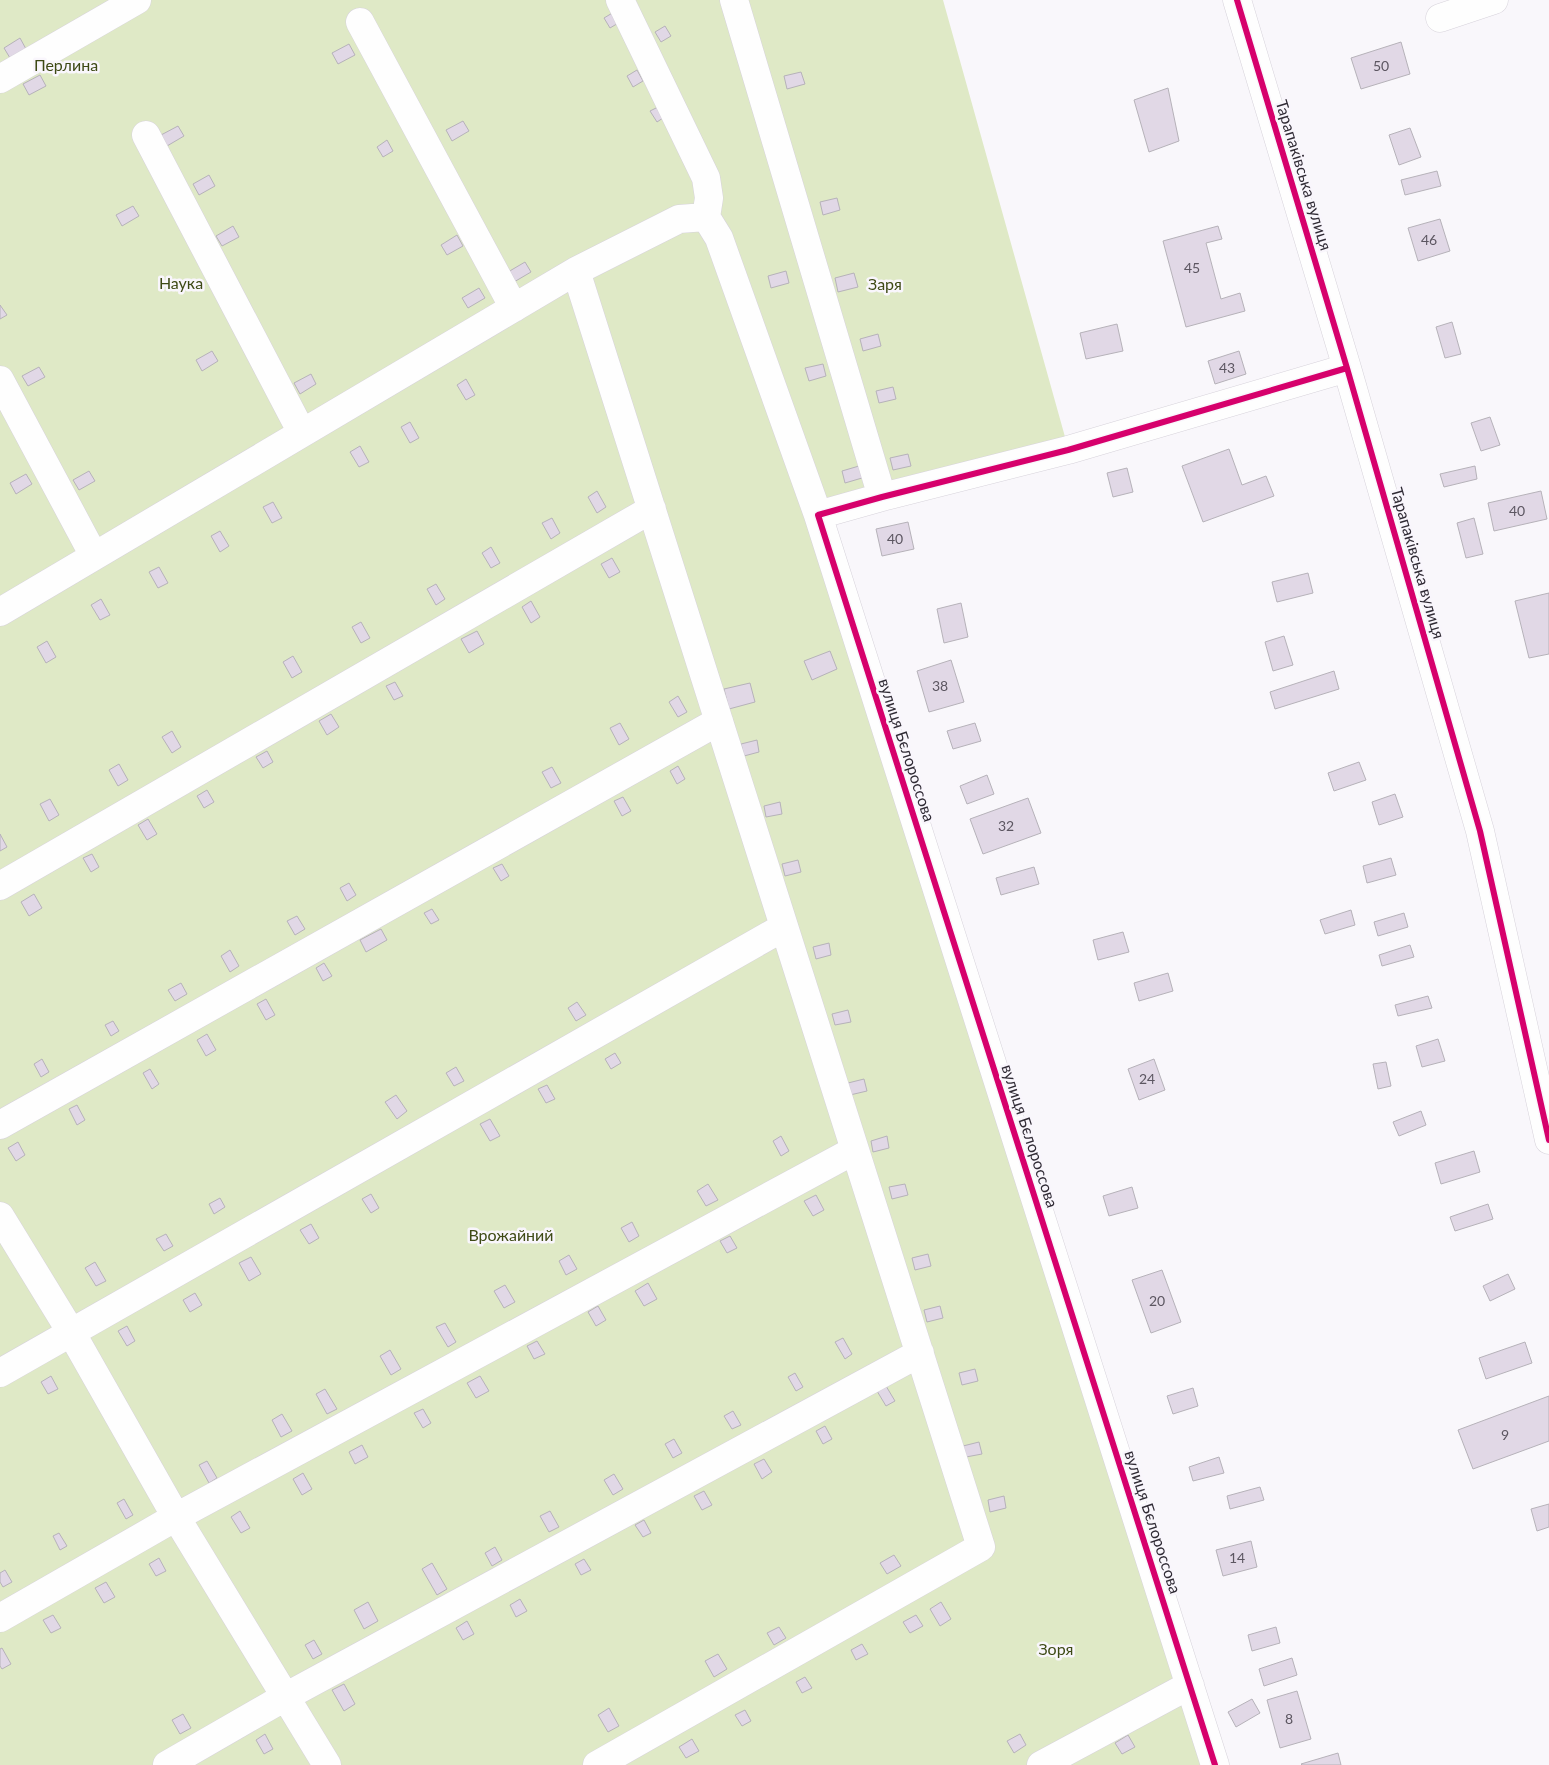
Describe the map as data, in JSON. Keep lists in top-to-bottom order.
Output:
{
  "streets": {
    "street": ["Тарапаківська вулиця", "вулиця Бєлороссова"]
  },
  "parks": [
    "Перлина",
    "Наука",
    "Заря",
    "Врожайний",
    "Зоря"
  ],
  "house_numbers": [
    "50",
    "46",
    "45",
    "43",
    "40",
    "40",
    "38",
    "32",
    "24",
    "20",
    "9",
    "14",
    "8"
  ]
}
